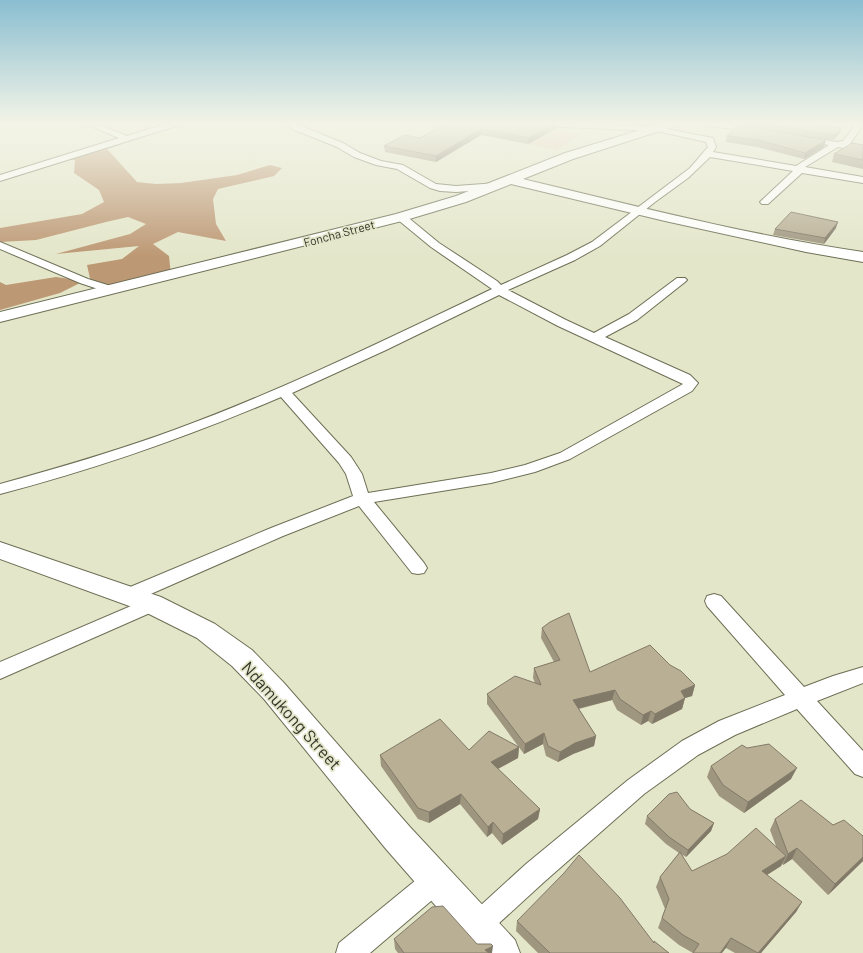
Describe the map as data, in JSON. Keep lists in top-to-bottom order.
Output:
{
  "streets": {
    "main road": ["Foncha Street", "Ndamukong Street"]
  }
}
